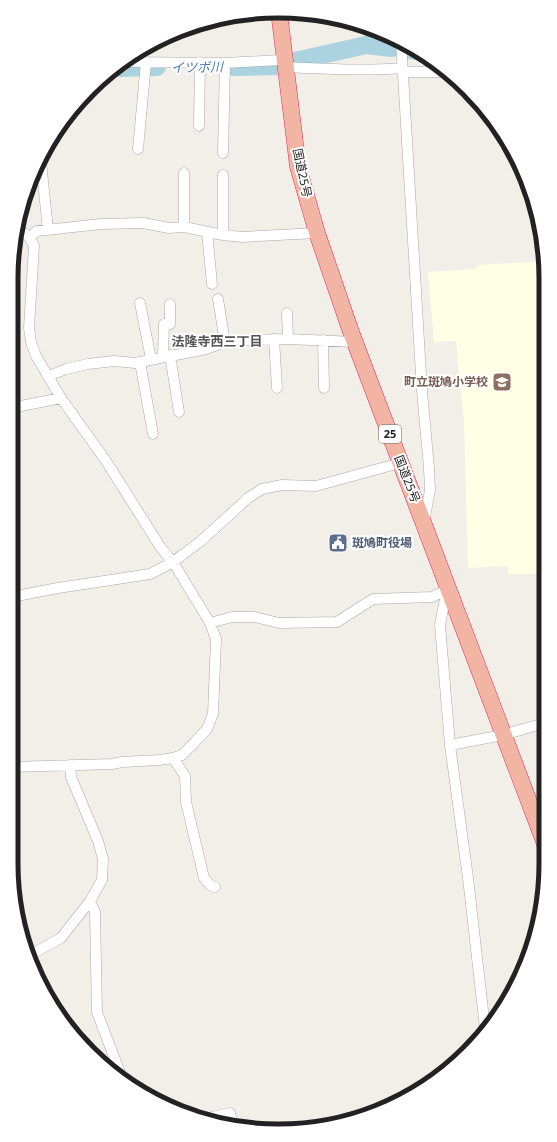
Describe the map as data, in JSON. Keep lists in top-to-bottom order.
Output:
{
  "streets": {
    "highway": ["国道25号", "25"]
  },
  "districts": ["法隆寺西三丁目"],
  "water": ["イツボ川"],
  "places": {
    "school or university": ["町立斑鳩小学校"],
    "public building": ["斑鳩町役場"]
  }
}
